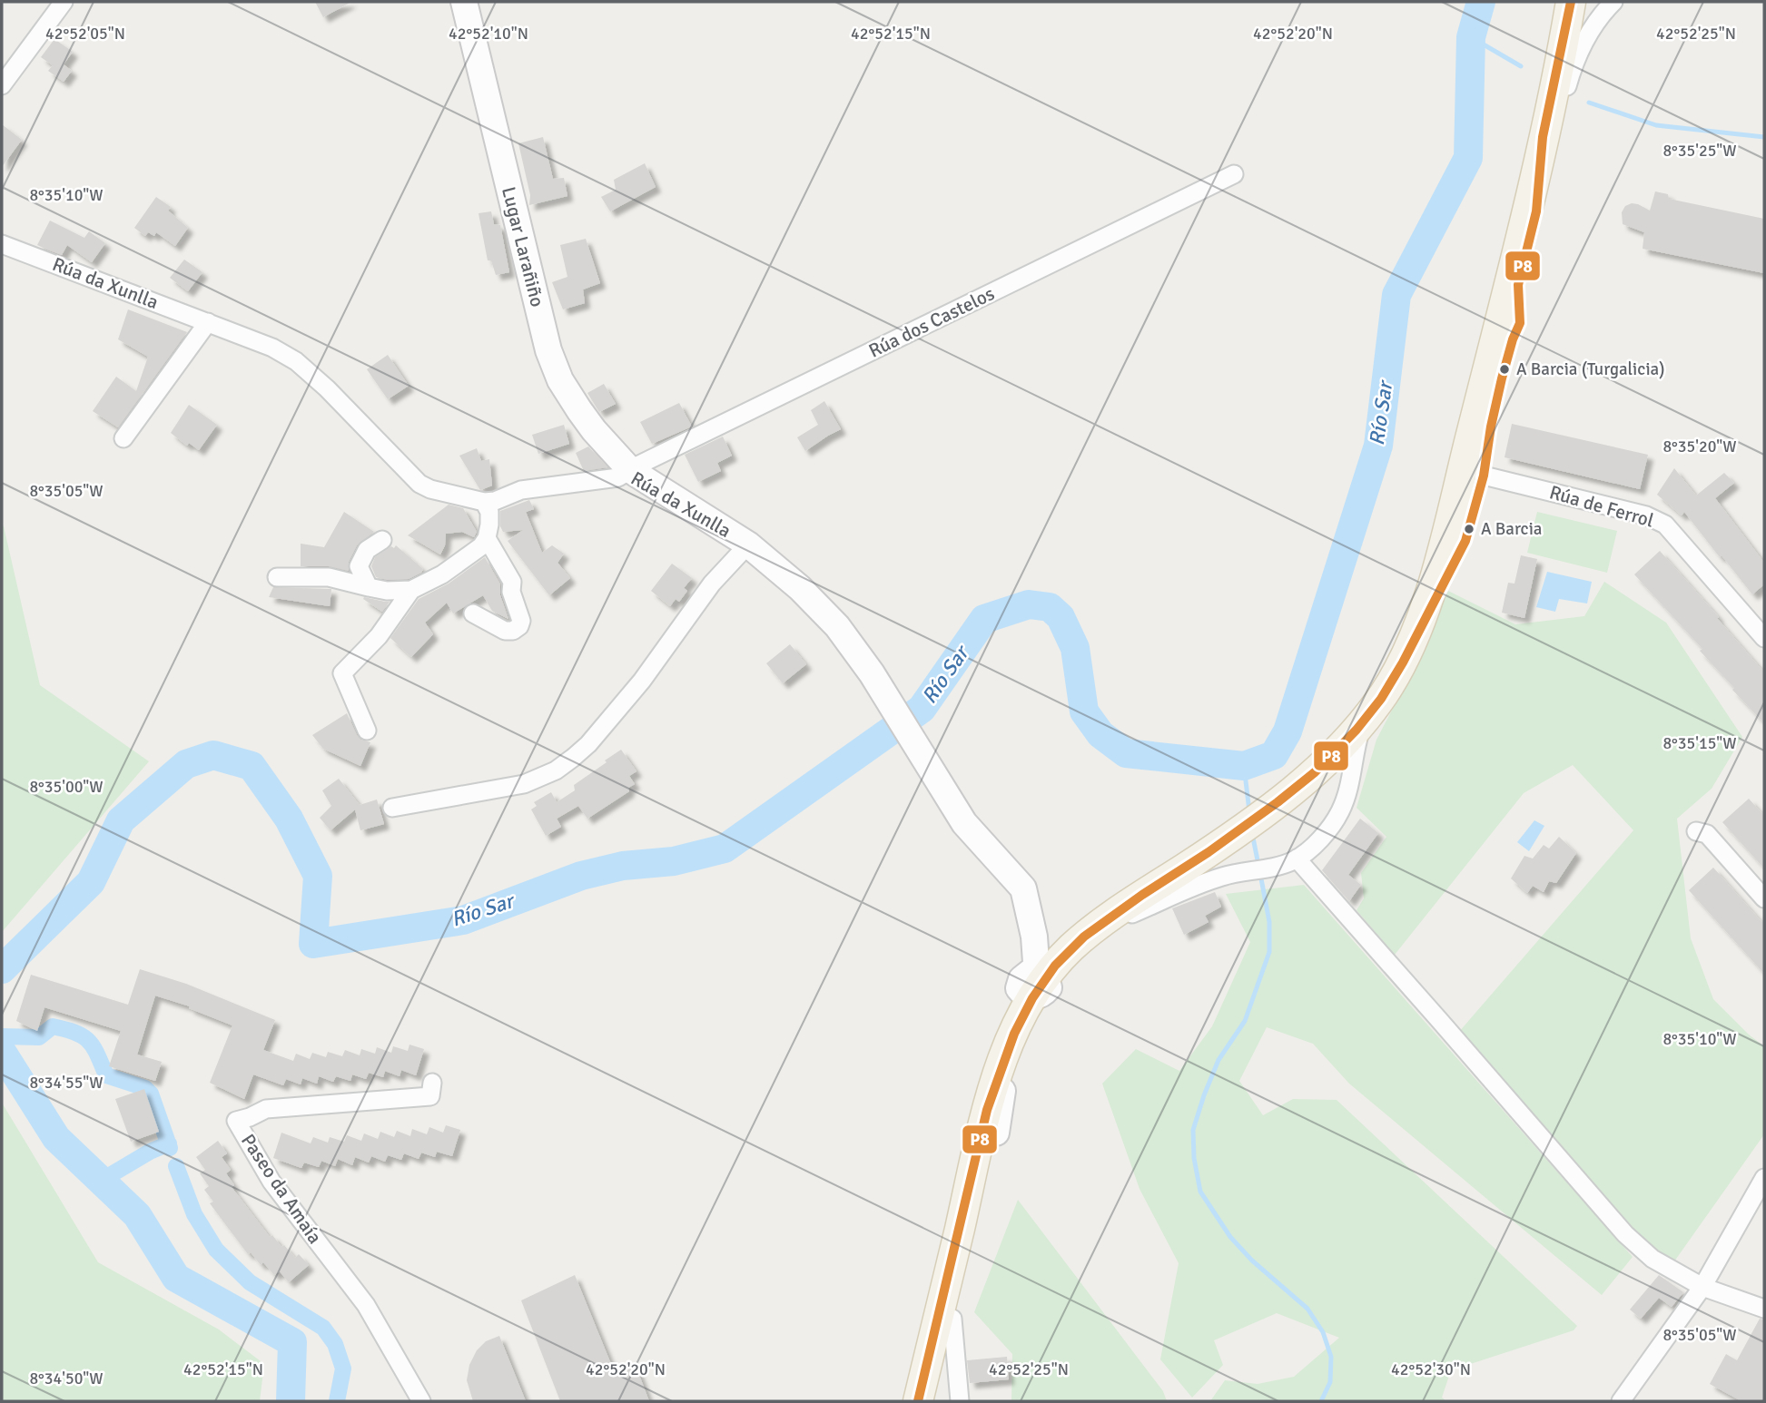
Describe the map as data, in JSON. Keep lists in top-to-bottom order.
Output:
{
  "streets": {
    "street": [
      "Lugar Larañiño",
      "Rúa da Xunlla",
      "Rúa dos Castelos",
      "Rúa de Ferrol",
      "Paseo da Amaía"
    ]
  },
  "crossings": [
    ["Lugar Larañiño", "Rúa da Xunlla"],
    ["Lugar Larañiño", "Rúa dos Castelos"],
    ["Rúa da Xunlla", "Rúa dos Castelos"]
  ],
  "water": ["Río Sar"],
  "places": ["A Barcia (Turgalicia)", "A Barcia"],
  "lines": ["transit line P8"],
  "coordinates": [
    "42°52'05\"N",
    "42°52'10\"N",
    "42°52'15\"N",
    "42°52'20\"N",
    "42°52'25\"N",
    "8°35'25\"W",
    "8°35'10\"W",
    "8°35'20\"W",
    "8°35'05\"W",
    "8°35'15\"W",
    "8°35'00\"W",
    "8°34'55\"W",
    "42°52'30\"N",
    "8°34'50\"W"
  ]
}
